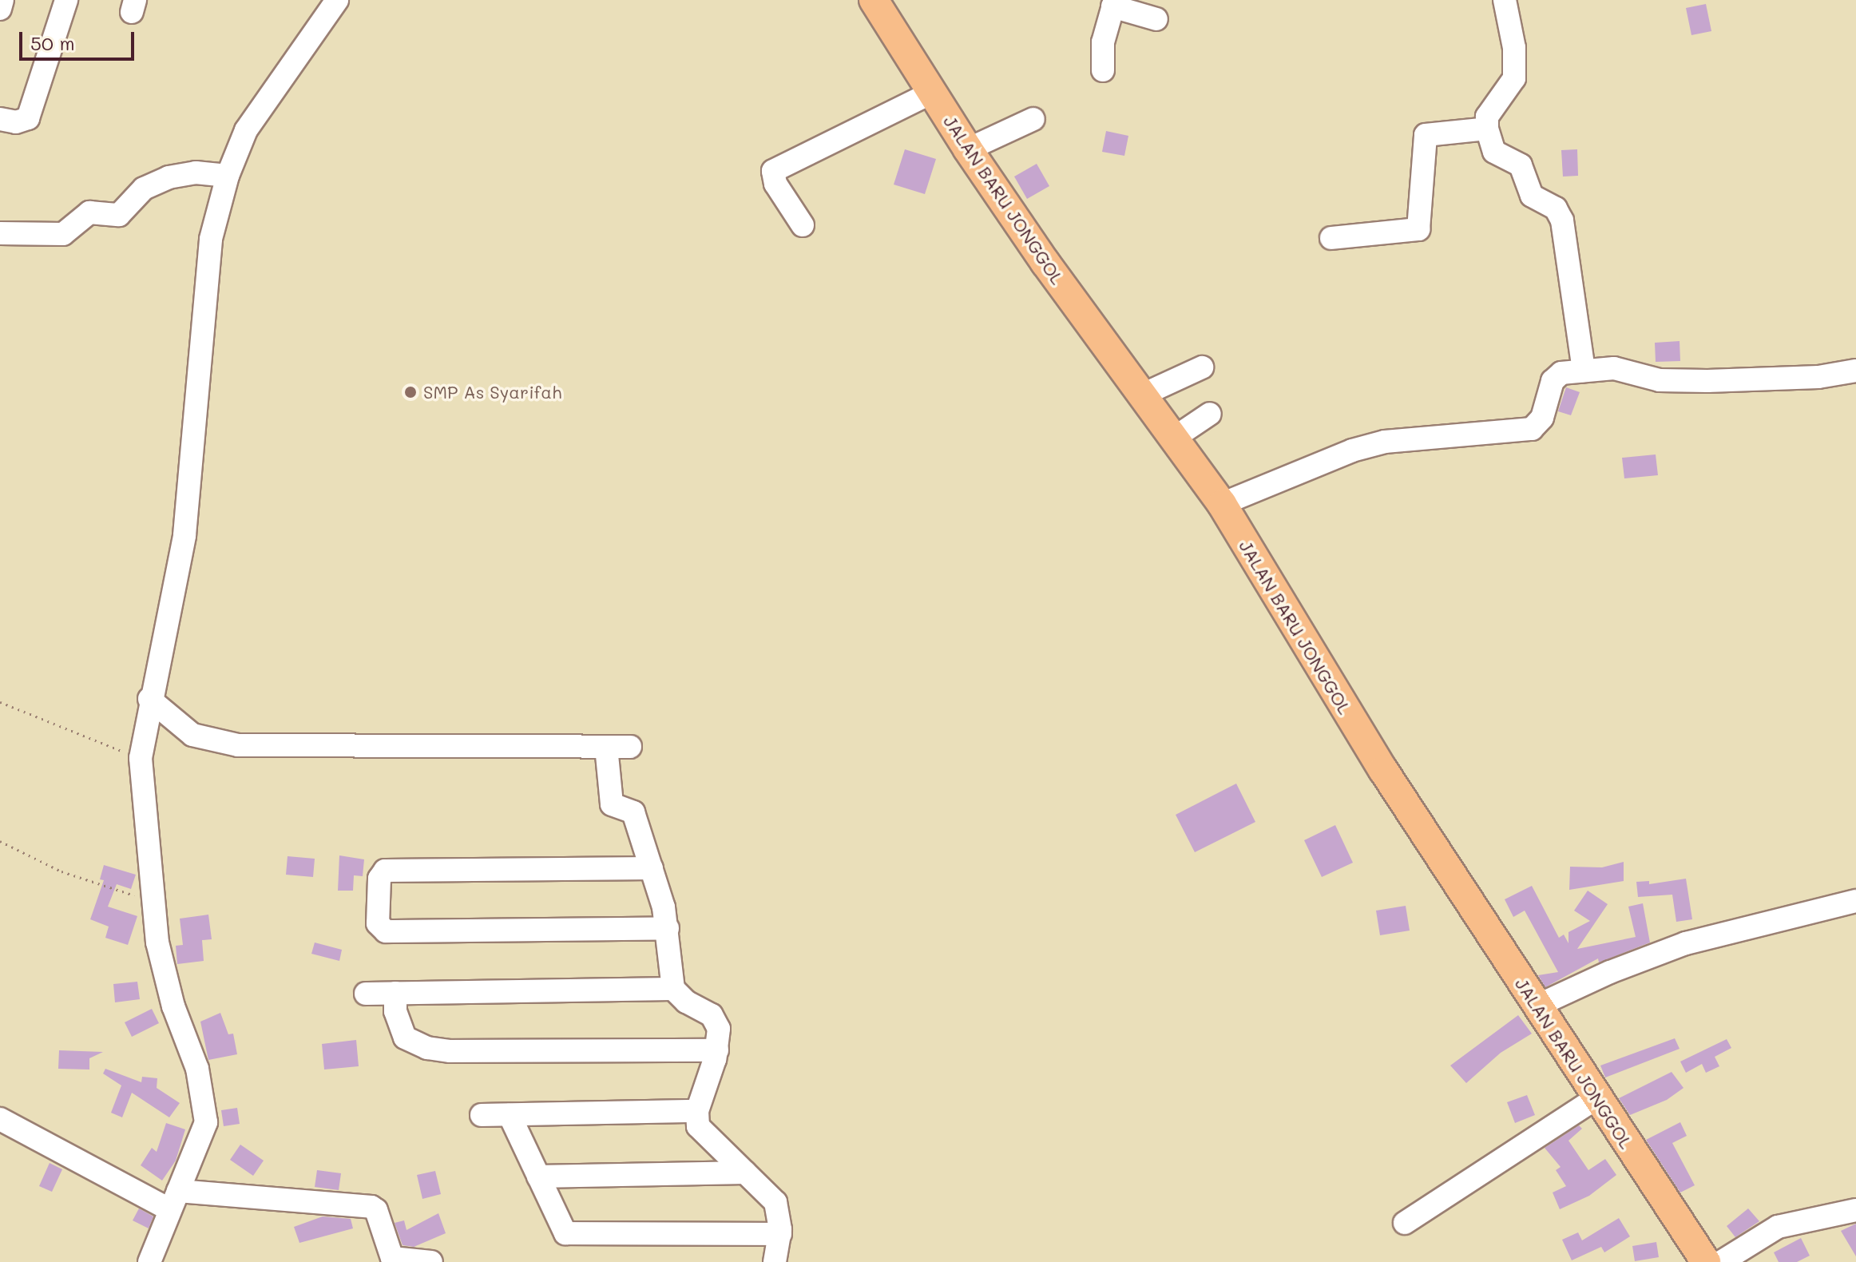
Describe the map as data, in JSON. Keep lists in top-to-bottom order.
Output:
{
  "streets": {
    "main road": ["JALAN BARU JONGGOL"]
  },
  "places": ["SMP As Syarifah"],
  "scale_bar": "50 m"
}
